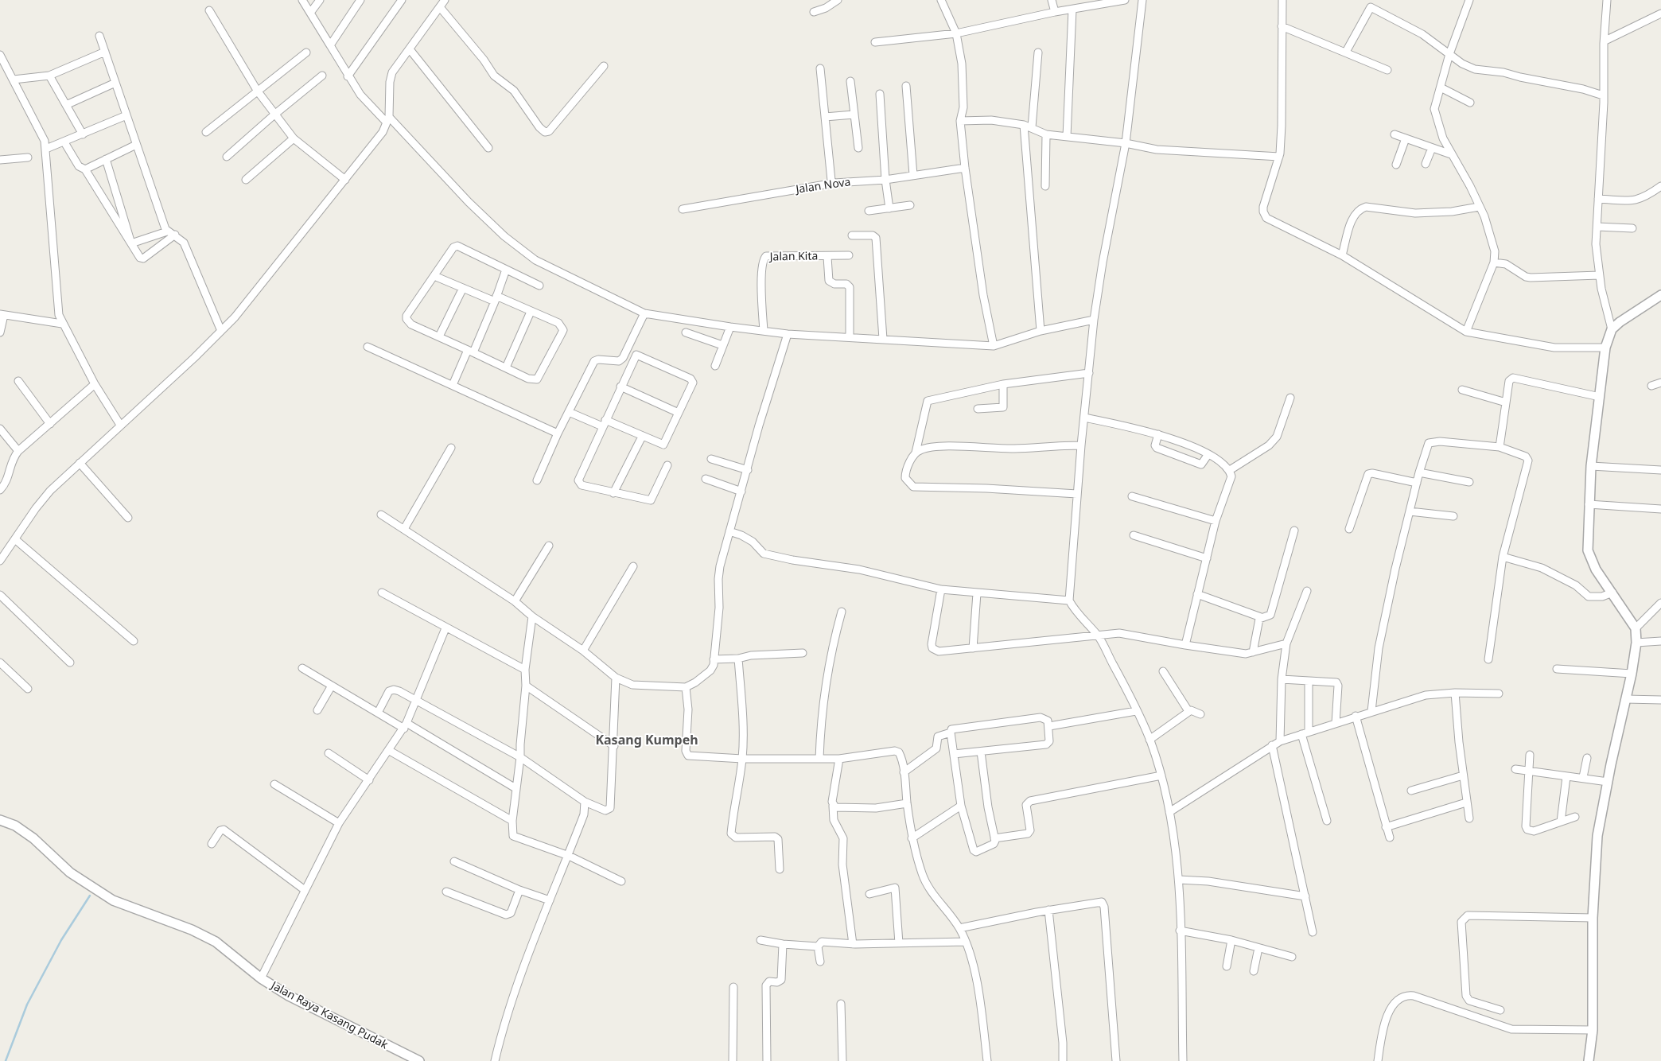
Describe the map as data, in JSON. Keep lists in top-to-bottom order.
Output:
{
  "streets": {
    "street": ["Jalan Nova", "Jalan Kita", "Jalan Raya Kasang Pudak"]
  },
  "districts": ["Kasang Kumpeh"]
}
